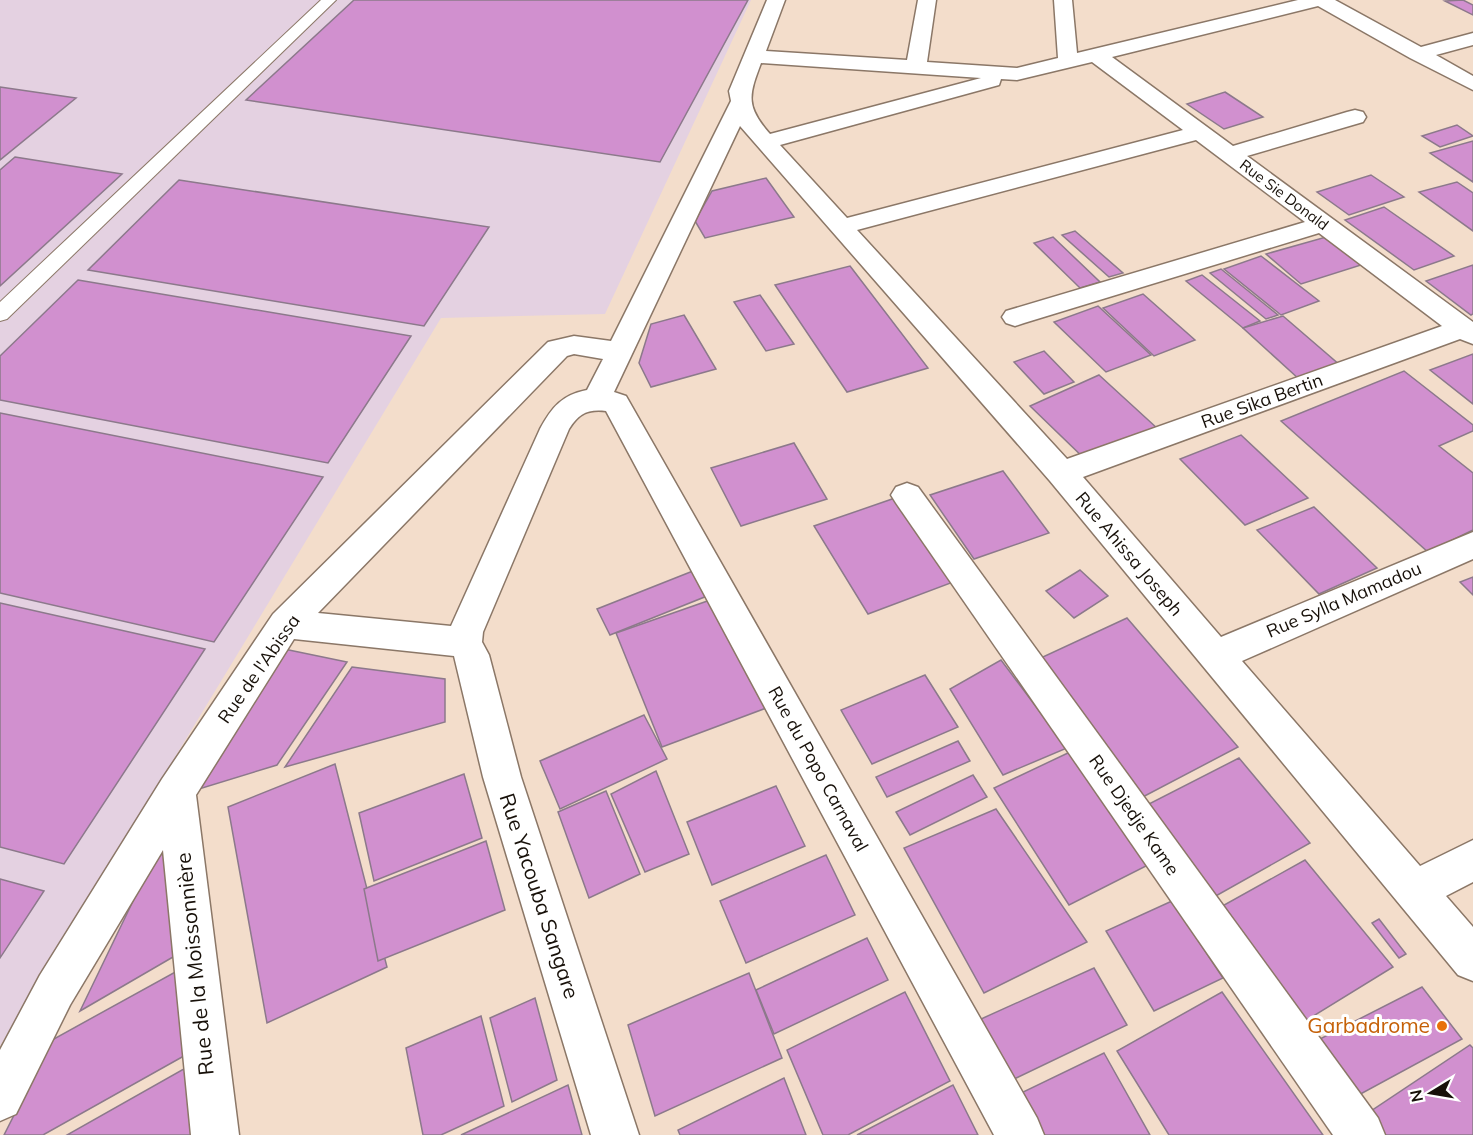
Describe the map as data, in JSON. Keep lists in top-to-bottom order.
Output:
{
  "streets": {
    "street": [
      "Rue Sie Donald",
      "Rue Sika Bertin",
      "Rue Ahissa Joseph",
      "Rue Sylla Mamadou",
      "Rue de l'Abissa",
      "Rue du Popo Carnaval",
      "Rue Djedje Kame",
      "Rue Yacouba Sangare",
      "Rue de la Moissonnière"
    ]
  },
  "crossings": [
    ["Rue Sie Donald", "Rue Sika Bertin"],
    ["Rue Sika Bertin", "Rue Ahissa Joseph"],
    ["Rue Ahissa Joseph", "Rue Sylla Mamadou"],
    ["Rue de l'Abissa", "Rue de la Moissonnière"]
  ],
  "places": ["Garbadrome"],
  "north": "left"
}
